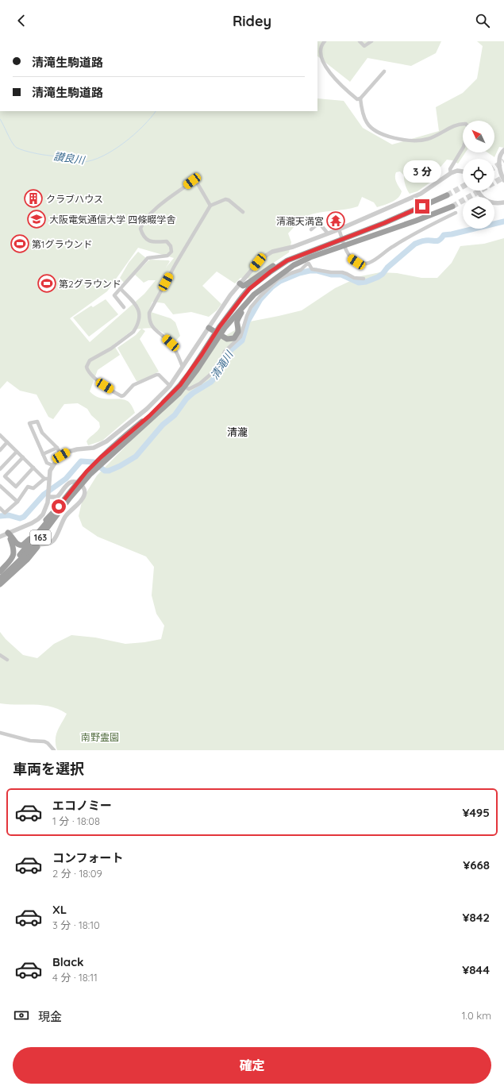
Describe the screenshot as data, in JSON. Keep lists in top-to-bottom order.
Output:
{
  "streets": {
    "highway": ["163"]
  },
  "districts": ["清瀧"],
  "water": ["讃良川", "清滝川"],
  "parks": ["南野霊園"],
  "places": {
    "building": ["クラブハウス"],
    "school or university": ["大阪電気通信大学 四條畷学舎"],
    "temple": ["清瀧天満宮"],
    "sports": ["第1グラウンド", "第2グラウンド"]
  },
  "north": "top left",
  "page": {
    "header": "Ridey",
    "banner": ["清滝生駒道路", "清滝生駒道路"],
    "bubble": "3 分",
    "heading": "車両を選択",
    "list": [
      {
        "name": "エコノミー",
        "note": "1 分 · 18:08",
        "value": "¥495"
      },
      {
        "name": "コンフォート",
        "note": "2 分 · 18:09",
        "value": "¥668"
      },
      {
        "name": "XL",
        "note": "3 分 · 18:10",
        "value": "¥842"
      },
      {
        "name": "Black",
        "note": "4 分 · 18:11",
        "value": "¥844"
      }
    ],
    "pay": ["現金", "1.0 km"],
    "buttons": "確定"
  }
}
